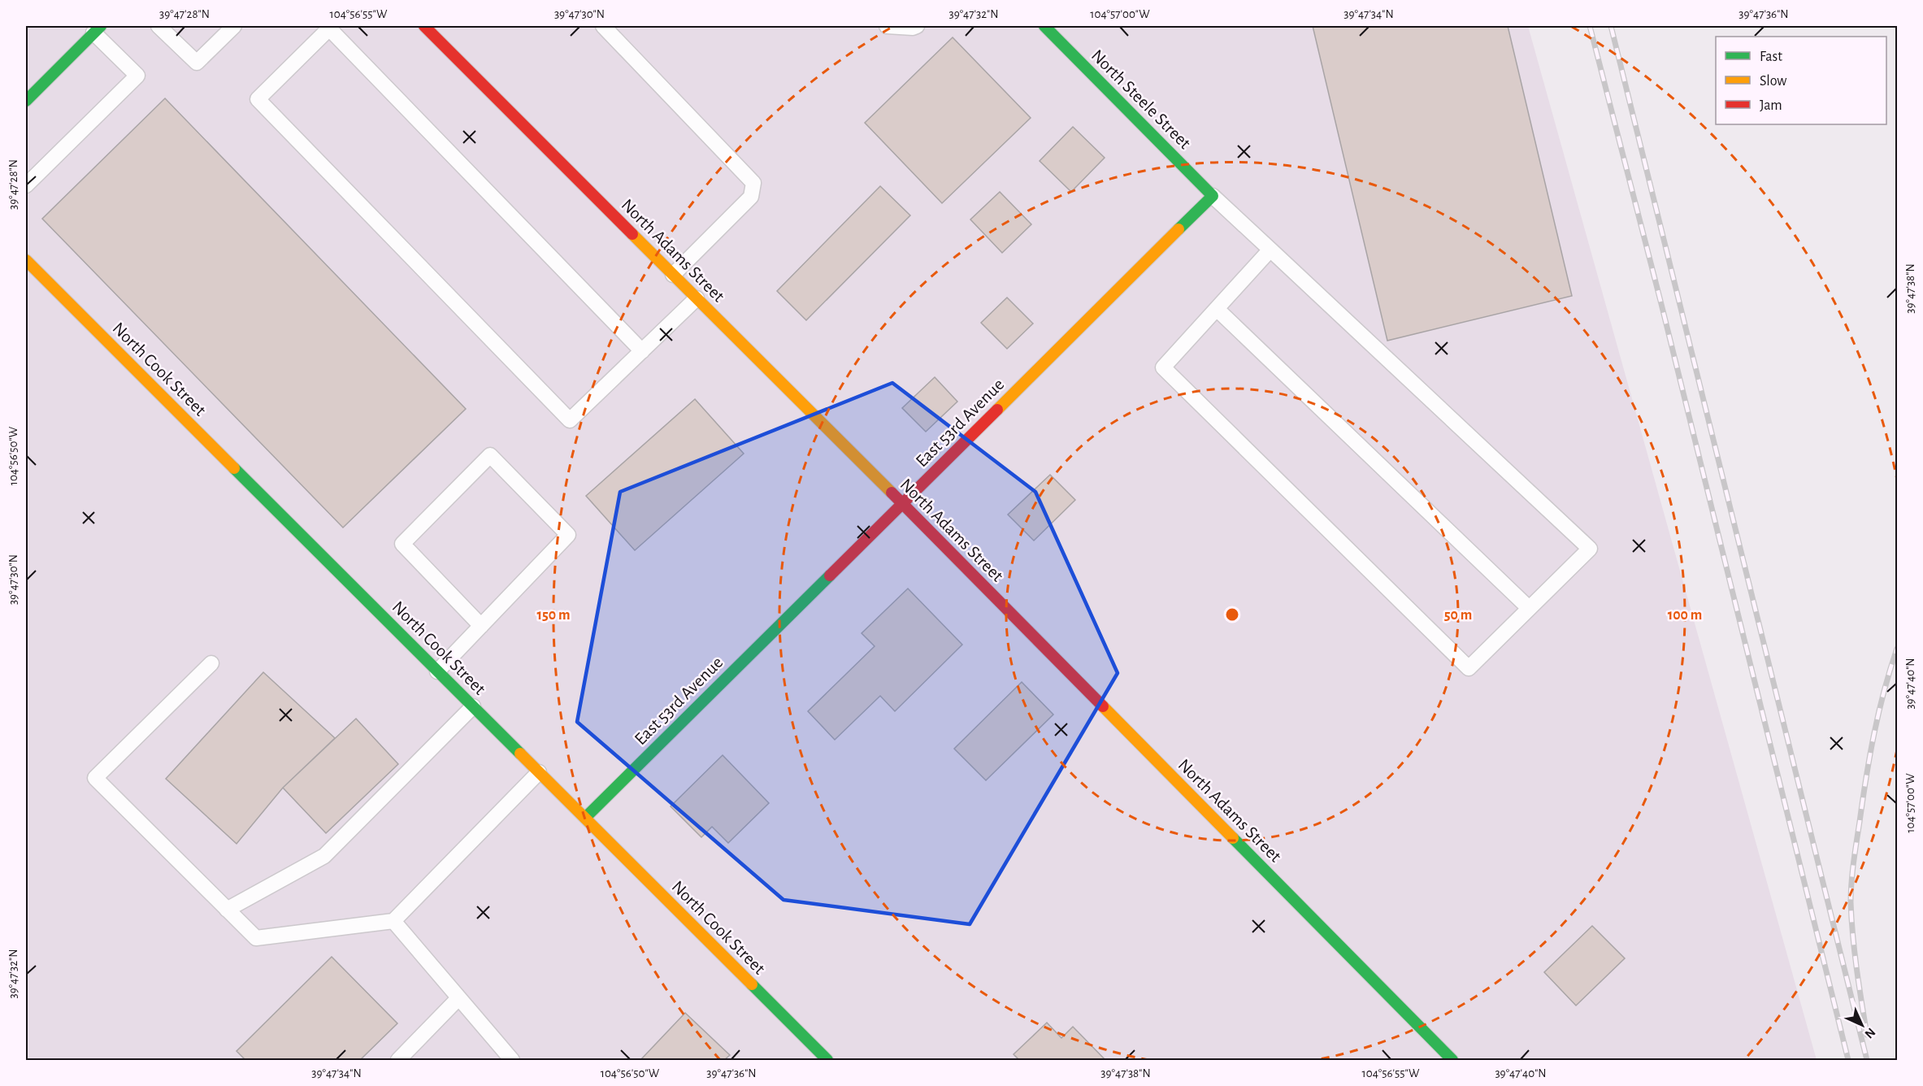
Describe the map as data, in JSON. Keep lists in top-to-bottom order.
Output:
{
  "streets": {
    "street": [
      "North Steele Street",
      "North Adams Street",
      "North Cook Street",
      "East 53rd Avenue"
    ]
  },
  "crossings": [
    ["North Steele Street", "East 53rd Avenue"],
    ["North Adams Street", "East 53rd Avenue"],
    ["North Cook Street", "East 53rd Avenue"]
  ],
  "legend": ["Fast", "Slow", "Jam"],
  "north": "bottom right",
  "coordinates": [
    "39°47'28\"N",
    "104°56'55\"W",
    "39°47'30\"N",
    "39°47'32\"N",
    "104°57'00\"W",
    "39°47'34\"N",
    "39°47'36\"N",
    "39°47'38\"N",
    "104°56'50\"W",
    "39°47'40\"N"
  ],
  "rings": ["50 m", "100 m", "150 m"]
}
